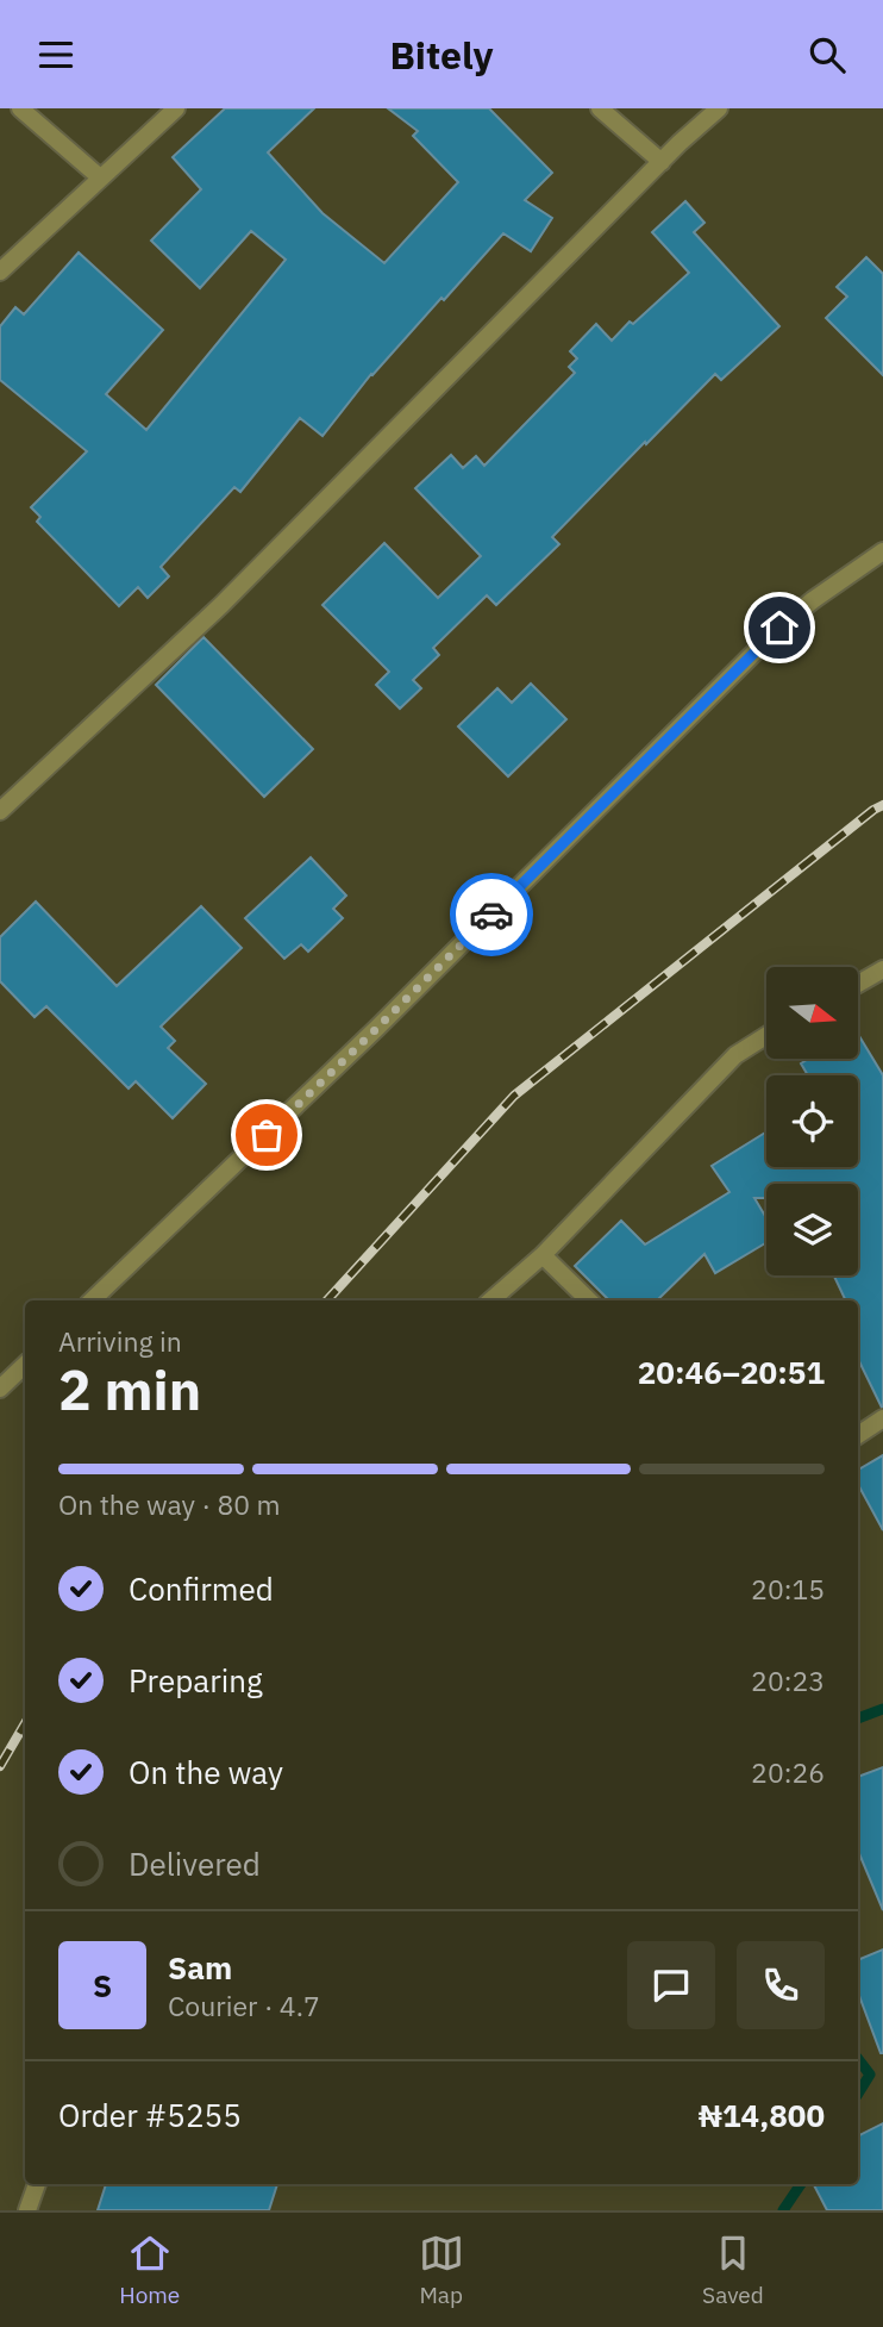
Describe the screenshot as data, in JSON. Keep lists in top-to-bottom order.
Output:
{
  "north": "right",
  "page": {
    "header": "Bitely",
    "heading": ["2 min", "Arriving in", "20:46–20:51"],
    "panel": [
      "Sam",
      "Courier · 4.7",
      "Order #5255",
      "₦14,800"
    ],
    "bar": "On the way · 80 m",
    "list": [
      ["Confirmed", "20:15"],
      ["Preparing", "20:23"],
      ["On the way", "20:26"],
      "Delivered"
    ],
    "round": "S",
    "tabs": ["Home", "Map", "Saved"]
  }
}
